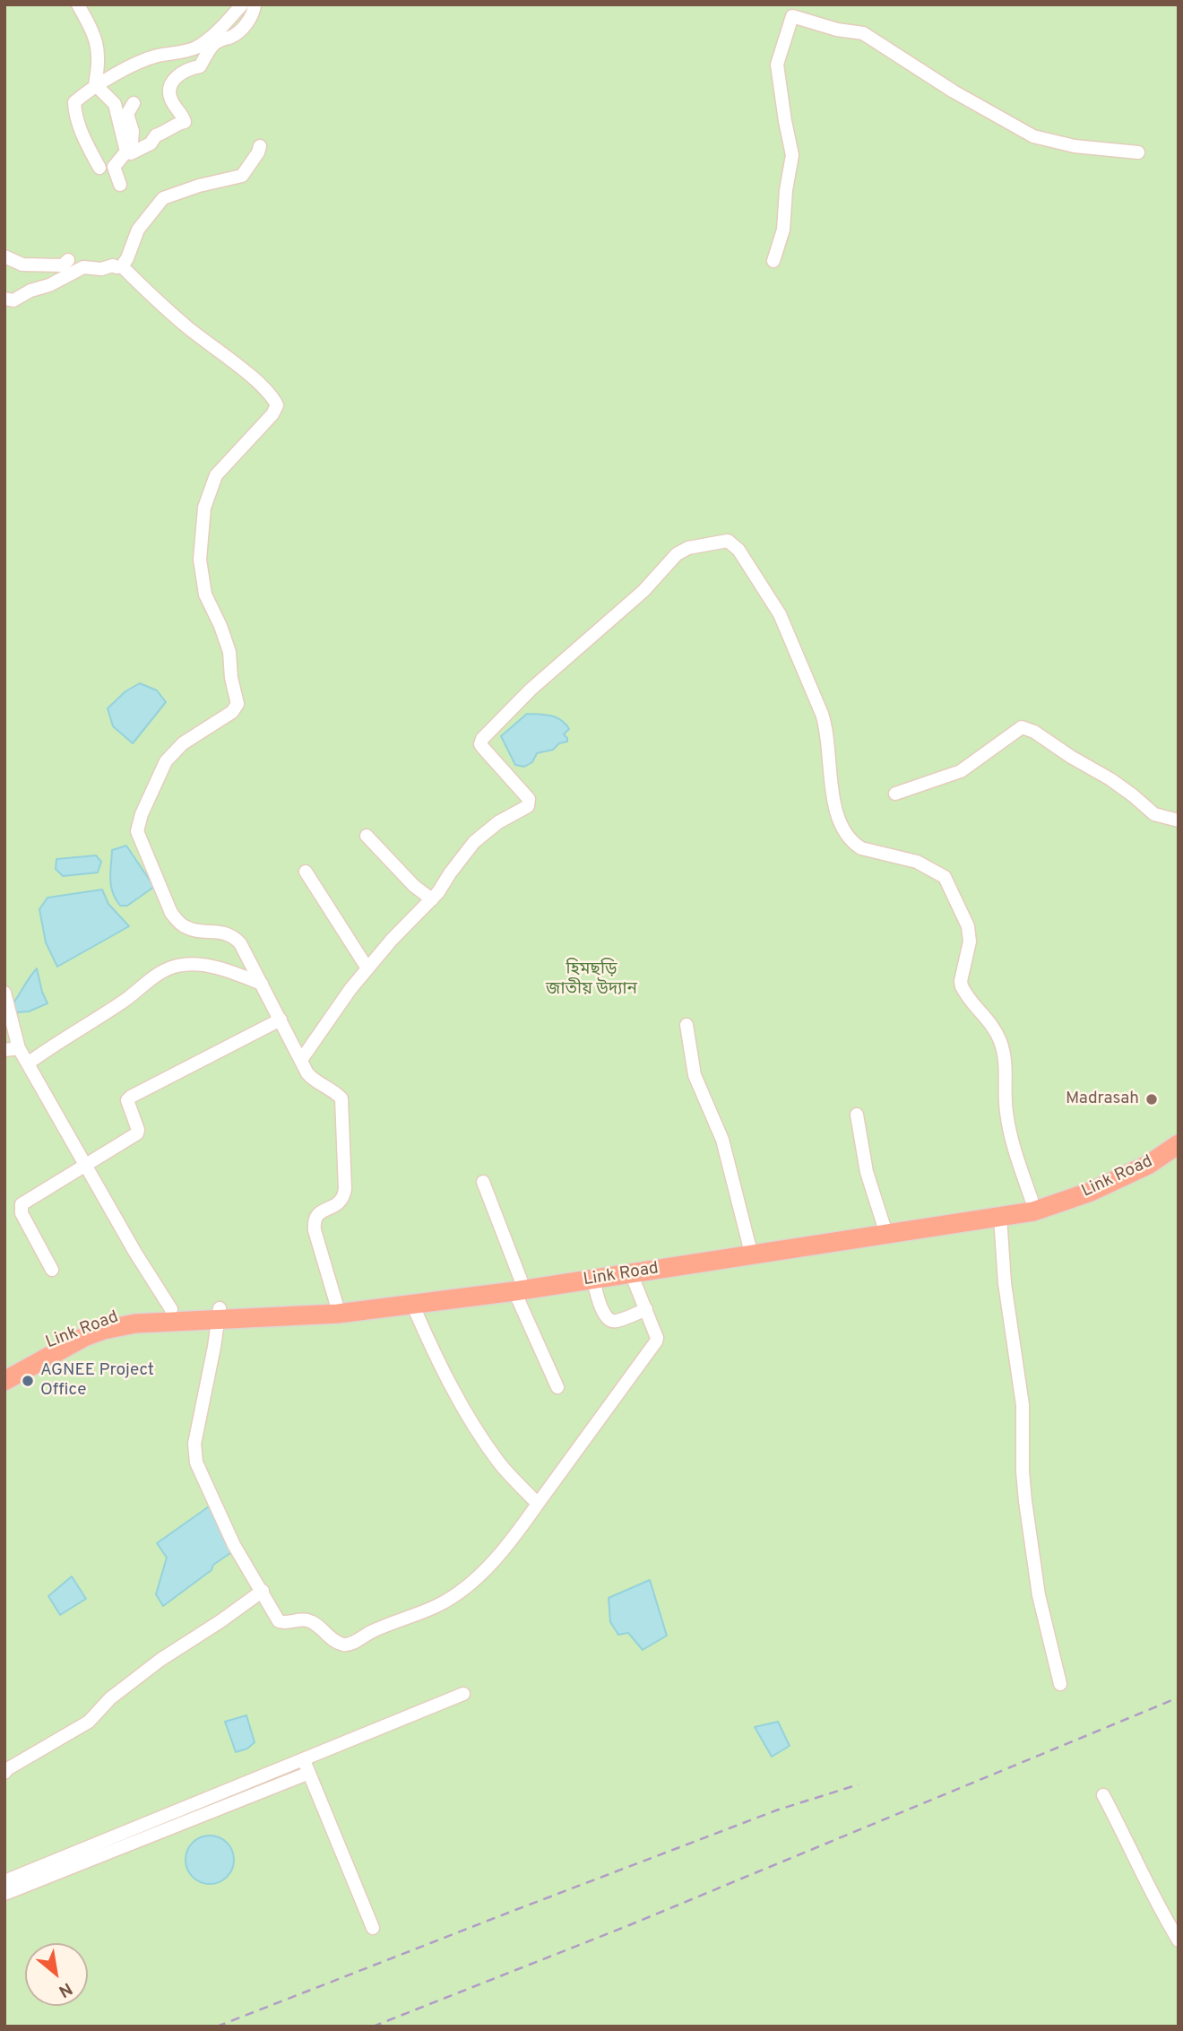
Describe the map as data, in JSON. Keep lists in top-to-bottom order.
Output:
{
  "streets": {
    "highway": ["Link Road"]
  },
  "parks": ["হিমছড়ি জাতীয় উদ্যান"],
  "places": ["Madrasah", "AGNEE Project Office"],
  "north": "bottom right"
}
